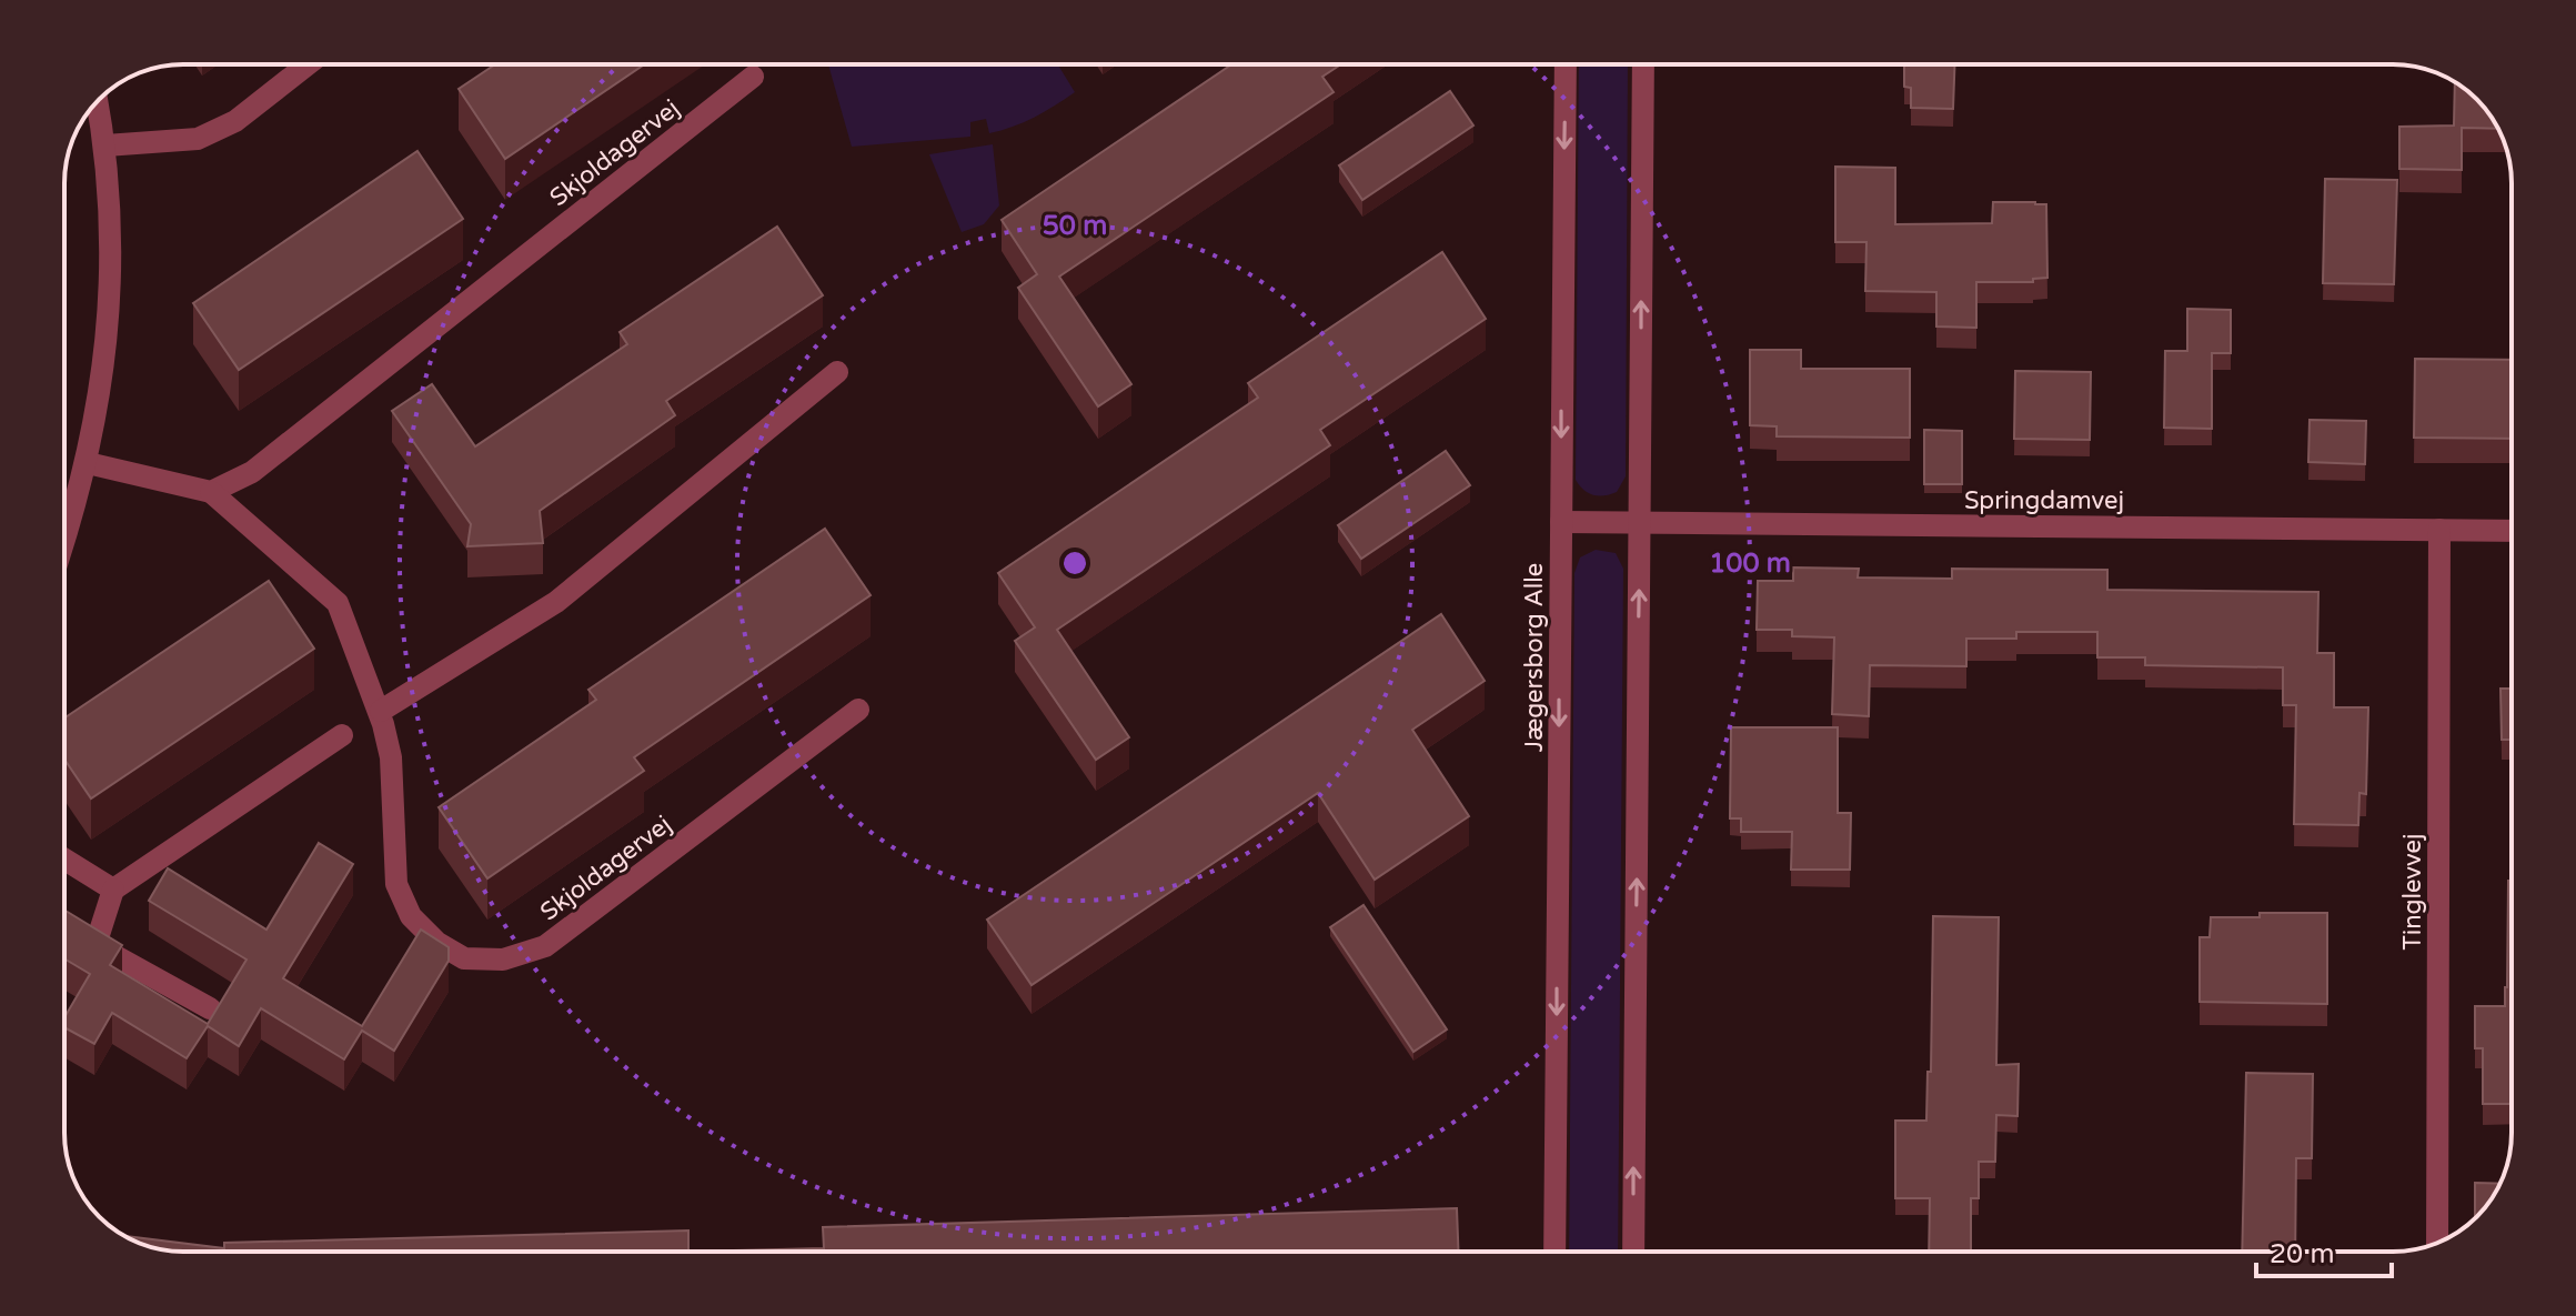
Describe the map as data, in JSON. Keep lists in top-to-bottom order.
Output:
{
  "streets": {
    "street": [
      "Skjoldagervej",
      "Springdamvej",
      "Jægersborg Alle",
      "Tinglevvej"
    ]
  },
  "crossings": [
    ["Springdamvej", "Jægersborg Alle"],
    ["Springdamvej", "Tinglevvej"]
  ],
  "scale_bar": "20 m",
  "rings": ["50 m", "100 m"]
}
